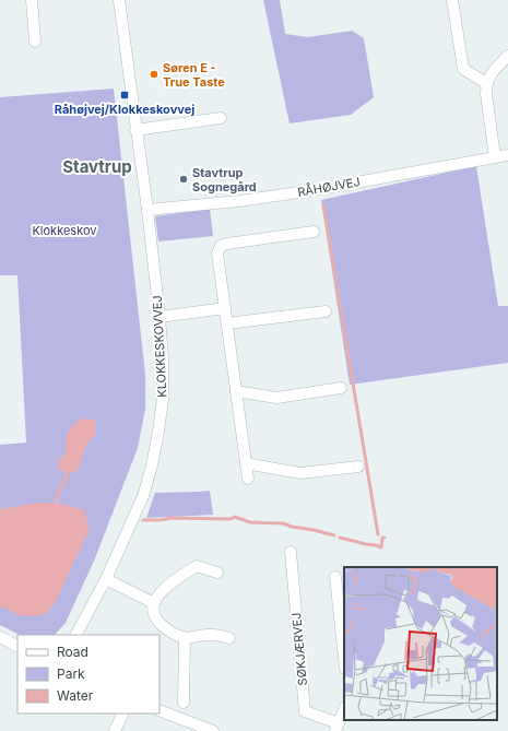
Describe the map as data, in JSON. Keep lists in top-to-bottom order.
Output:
{
  "streets": {
    "street": ["RÅHØJVEJ", "KLOKKESKOVVEJ", "SØKJÆRVEJ"]
  },
  "crossings": [
    ["RÅHØJVEJ", "KLOKKESKOVVEJ"]
  ],
  "districts": ["Stavtrup"],
  "parks": ["Klokkeskov"],
  "places": {
    "other": ["Søren E - True Taste", "Stavtrup Sognegård"],
    "transit": ["Råhøjvej/Klokkeskovvej"]
  },
  "legend": ["Road", "Park", "Water"]
}
